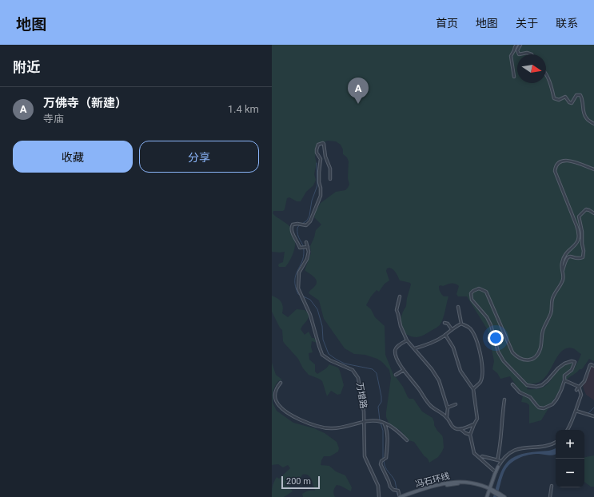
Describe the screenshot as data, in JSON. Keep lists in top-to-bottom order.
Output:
{
  "streets": {
    "main road": ["冯石环线"],
    "street": ["万增路"]
  },
  "scale_bar": "200 m",
  "north": "right",
  "page": {
    "header": "地图",
    "nav": [
      "首页",
      "地图",
      "关于",
      "联系"
    ],
    "heading": "附近",
    "pins": "A",
    "list": [
      {
        "mark": "A",
        "name": "万佛寺（新建）",
        "note": "寺庙",
        "value": "1.4 km"
      }
    ],
    "buttons": ["收藏", "分享"],
    "map_buttons": ["+", "−"],
    "scale": "200 m"
  }
}
